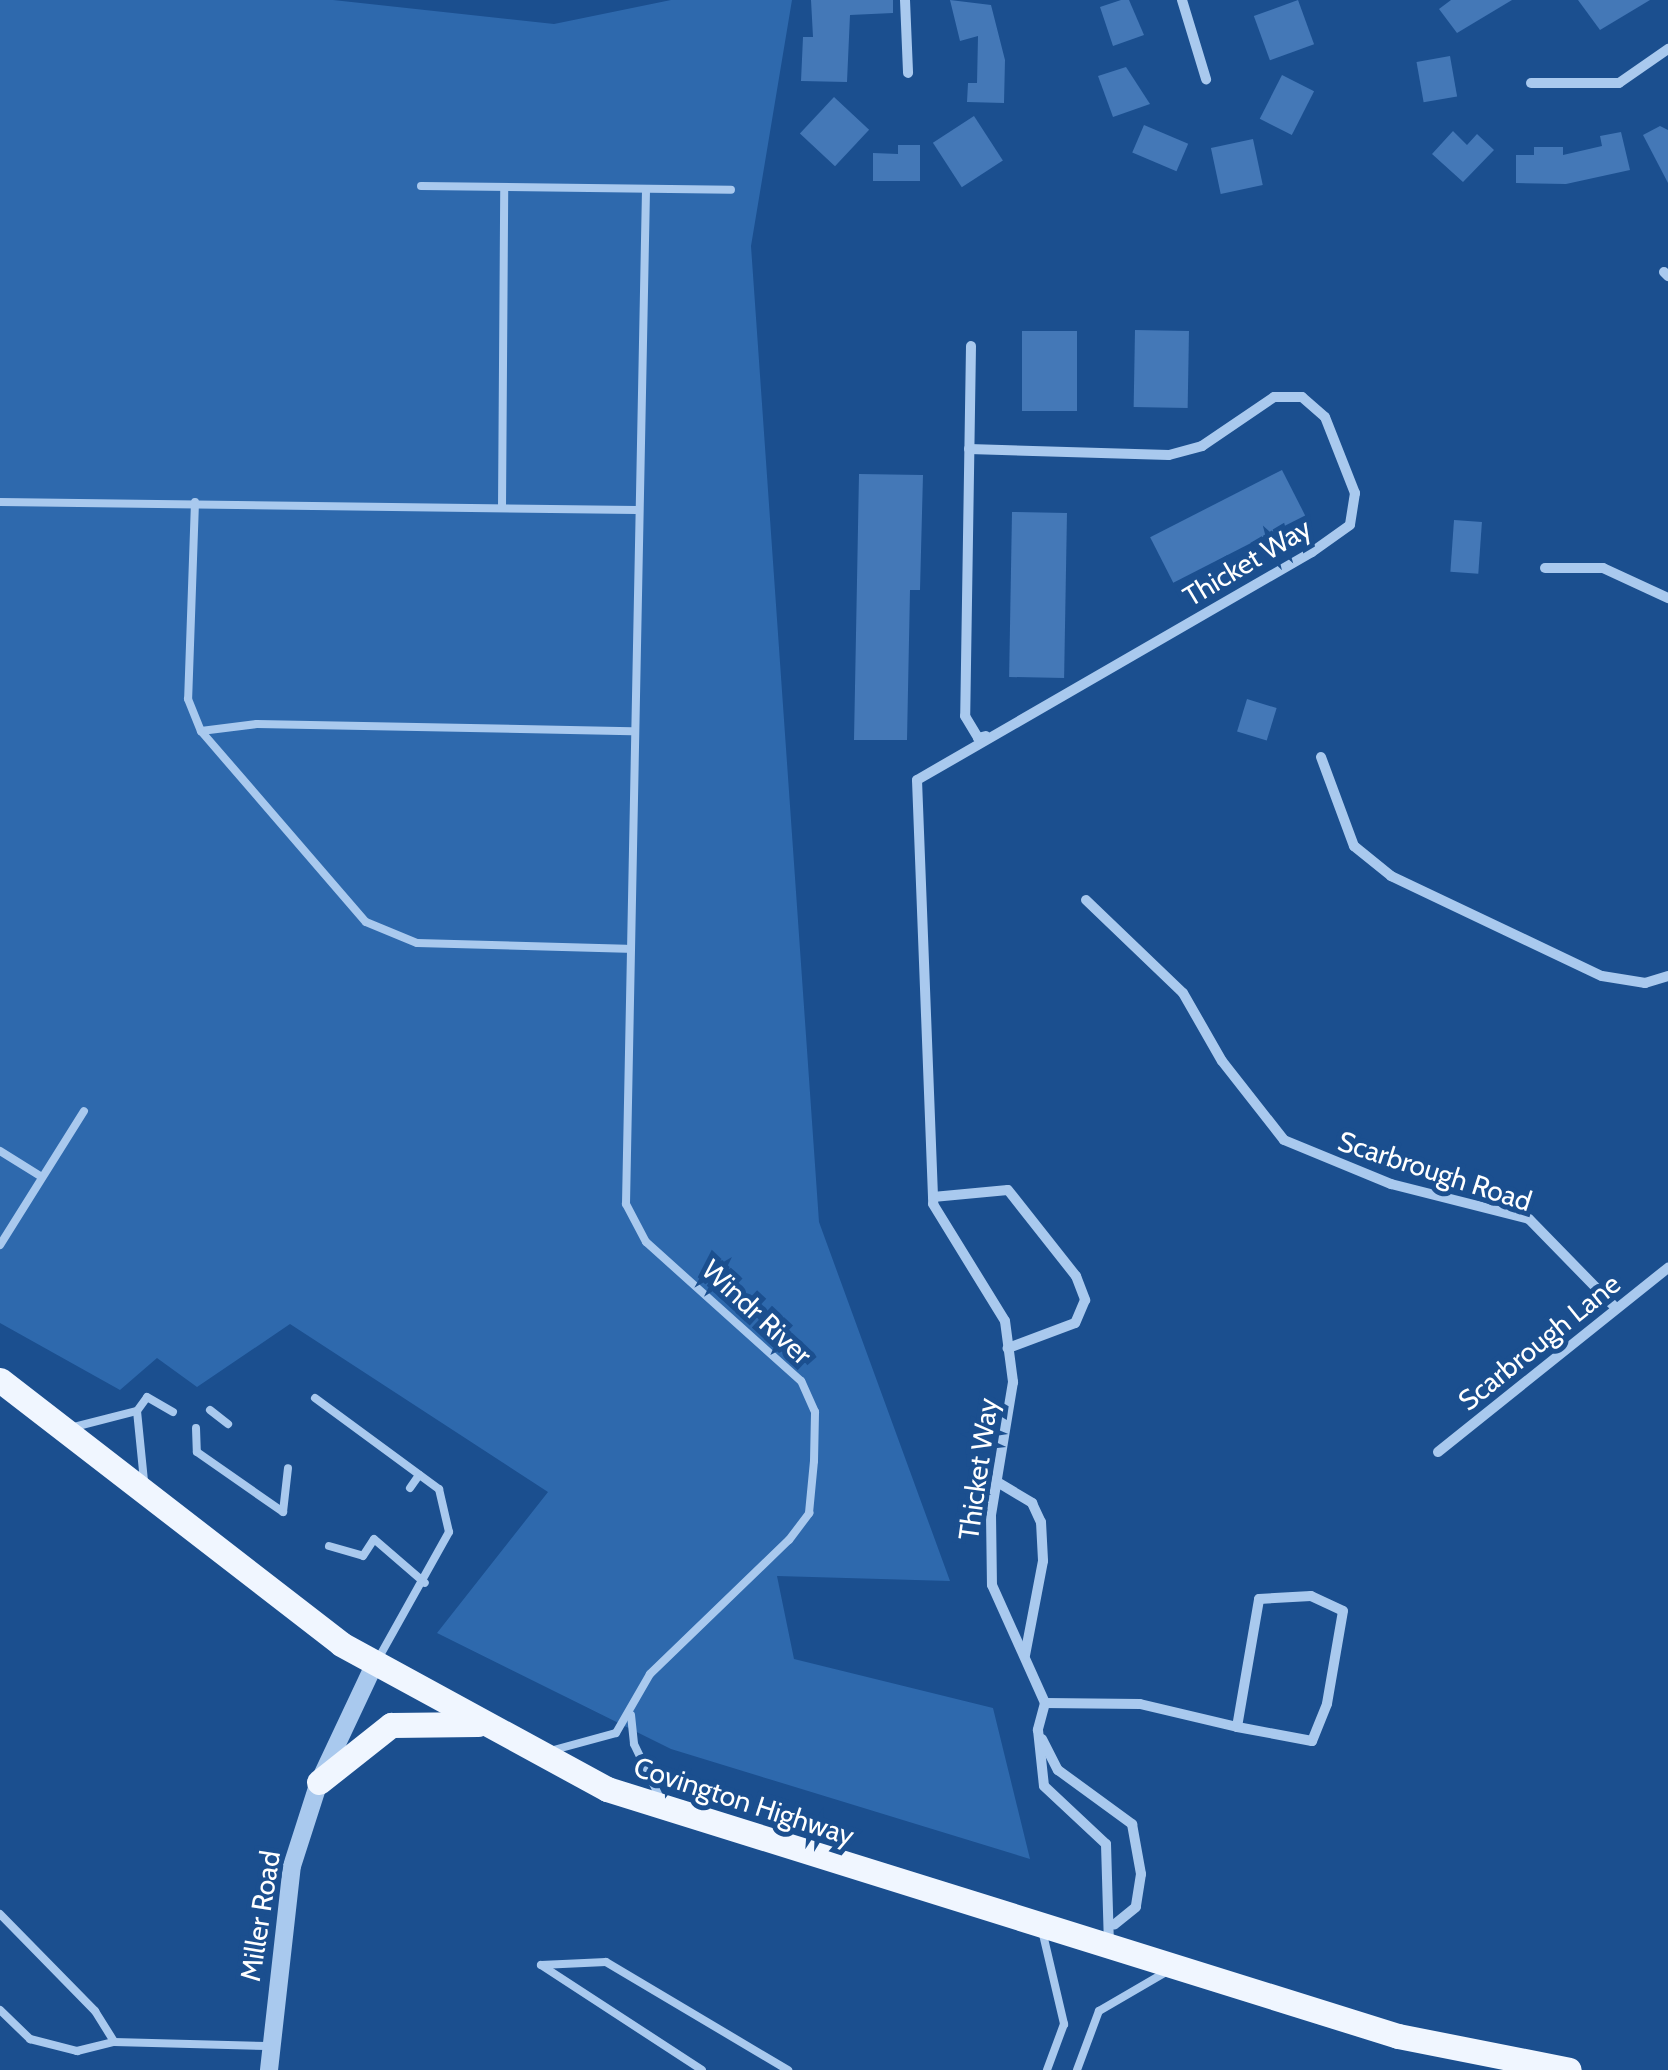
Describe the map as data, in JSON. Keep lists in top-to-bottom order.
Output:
{
  "streets": {
    "main road": ["Covington Highway"],
    "street": [
      "Thicket Way",
      "Scarbrough Road",
      "Scarbrough Lane",
      "Miller Road"
    ],
    "lane": ["Windr River"]
  },
  "crossings": [
    ["Scarbrough Road", "Scarbrough Lane"],
    ["Covington Highway", "Miller Road"]
  ]
}
